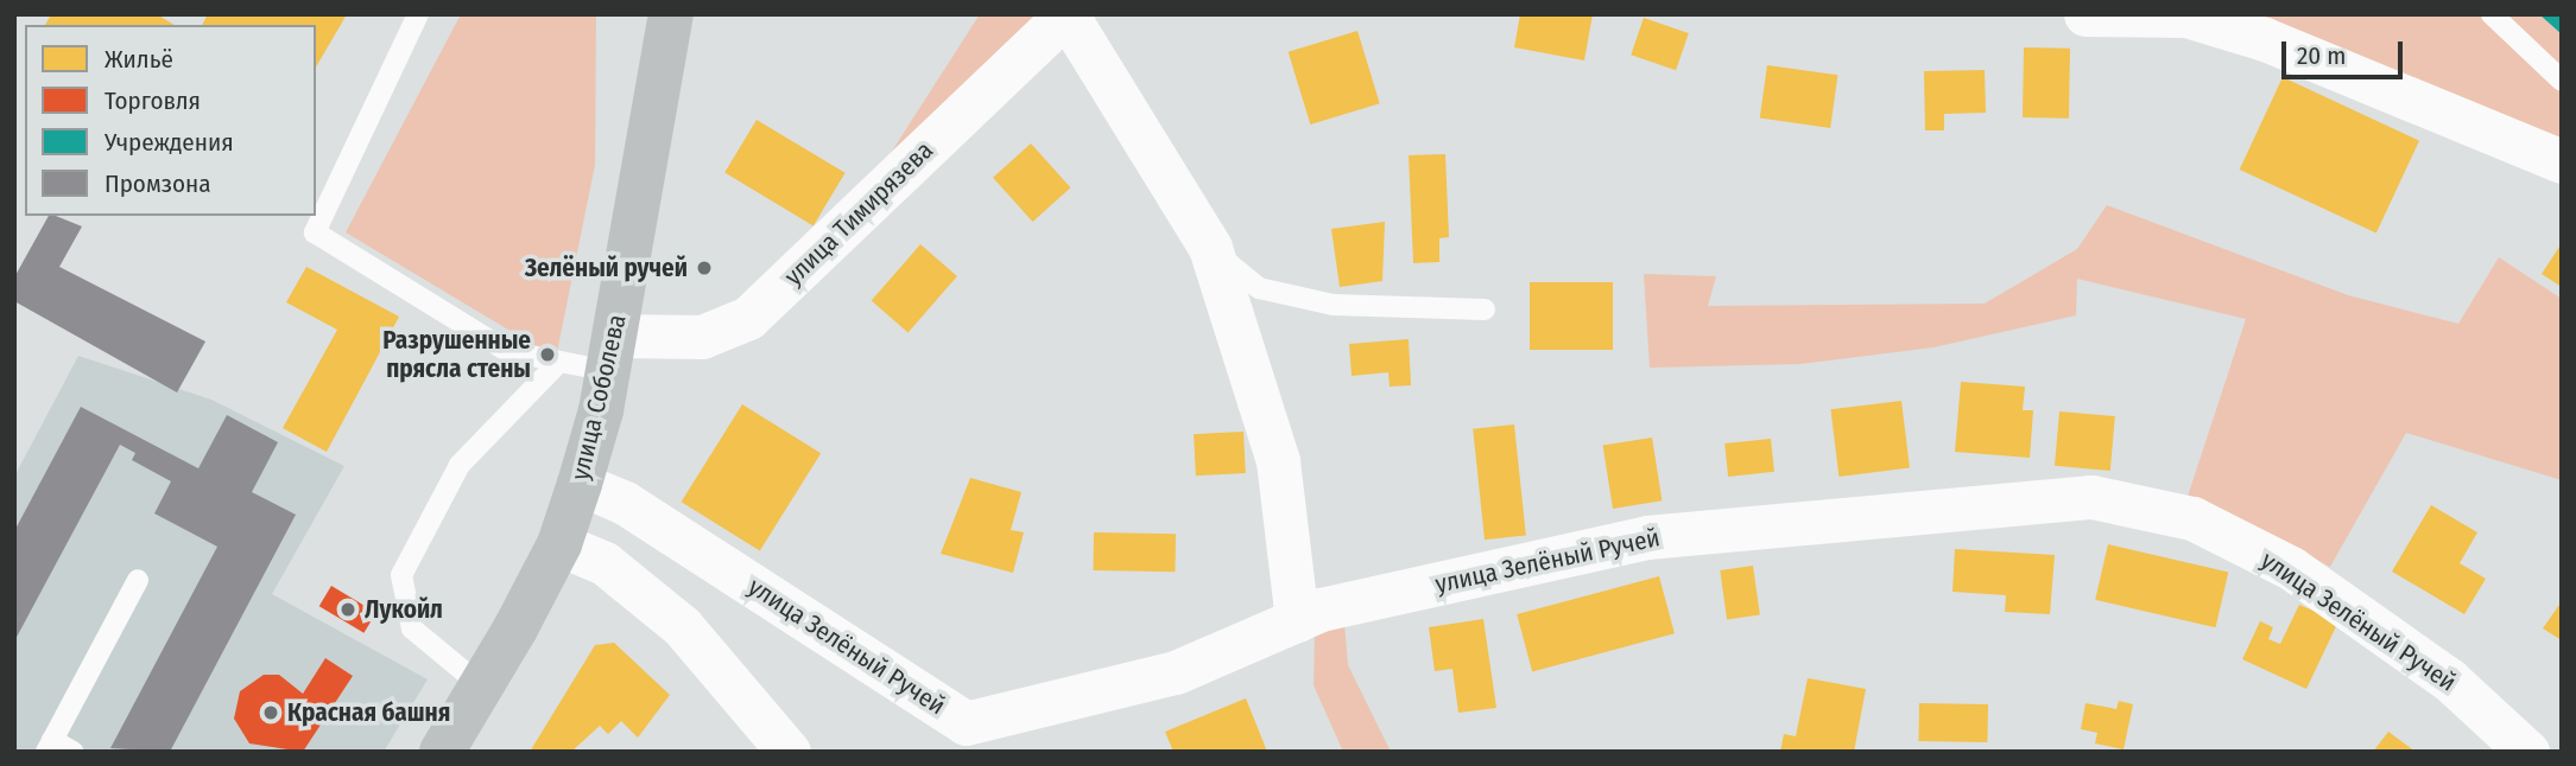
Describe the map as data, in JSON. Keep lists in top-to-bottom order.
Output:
{
  "streets": {
    "main road": ["улица Соболева"],
    "street": ["улица Тимирязева", "улица Зелёный Ручей"]
  },
  "crossings": [
    ["улица Тимирязева", "улица Соболева"],
    ["улица Соболева", "улица Зелёный Ручей"]
  ],
  "places": [
    "Зелёный ручей",
    "Разрушенные прясла стены",
    "Лукойл",
    "Красная башня"
  ],
  "legend": [
    "Жильё",
    "Торговля",
    "Учреждения",
    "Промзона"
  ],
  "scale_bar": "20 m"
}
